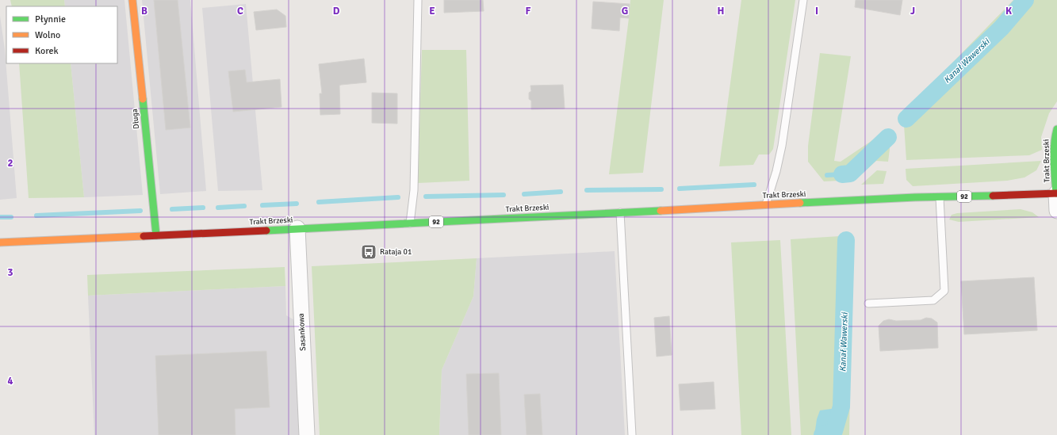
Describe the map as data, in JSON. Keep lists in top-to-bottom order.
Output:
{
  "streets": {
    "main road": ["Długa", "Trakt Brzeski", "92"],
    "street": ["Sasankowa"]
  },
  "crossings": [
    ["Długa", "Trakt Brzeski"],
    ["Trakt Brzeski", "Sasankowa"]
  ],
  "water": ["Kanał Wawerski"],
  "places": {
    "bus stop": ["Rataja 01"]
  },
  "legend": ["Płynnie", "Wolno", "Korek"],
  "grid": {
    "columns": [
      "B",
      "C",
      "D",
      "E",
      "F",
      "G",
      "H",
      "I",
      "J",
      "K"
    ],
    "rows": ["2", "3", "4"]
  }
}
